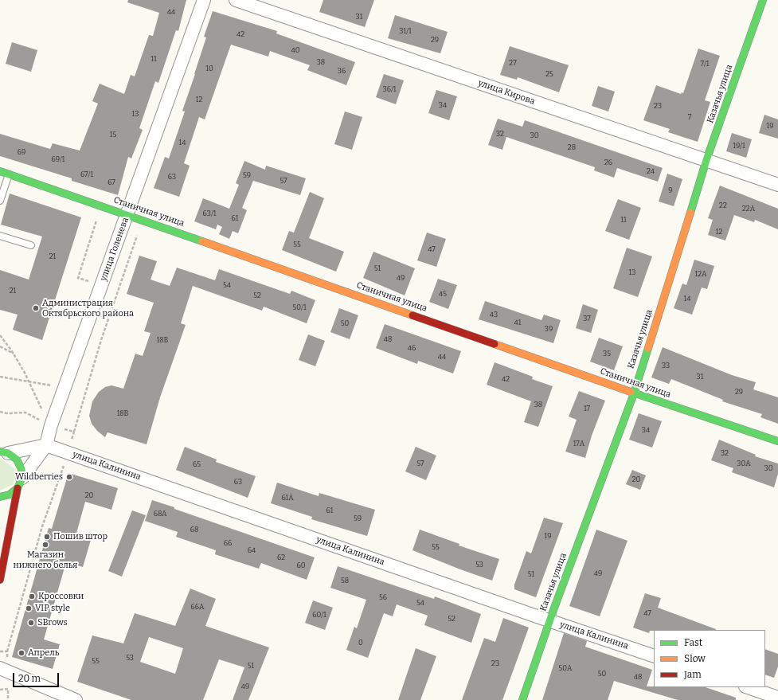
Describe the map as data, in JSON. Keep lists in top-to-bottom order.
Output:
{
  "streets": {
    "street": [
      "улица Кирова",
      "Казачья улица",
      "Станичная улица",
      "улица Голенева",
      "улица Калинина"
    ]
  },
  "crossings": [
    ["улица Кирова", "Казачья улица"],
    ["Казачья улица", "Станичная улица"],
    ["Казачья улица", "улица Калинина"],
    ["Станичная улица", "улица Голенева"],
    ["улица Голенева", "улица Калинина"]
  ],
  "places": [
    "Администрация Октябрьского района",
    "Wildberries",
    "Пошив штор",
    "Магазин нижнего белья",
    "Кроссовки",
    "VIP style",
    "SBrows",
    "Апрель"
  ],
  "house_numbers": [
    "44",
    "31",
    "31/1",
    "42",
    "29",
    "40",
    "11",
    "38",
    "27",
    "7/1",
    "10",
    "36",
    "25",
    "36/1",
    "12",
    "34",
    "23",
    "13",
    "7",
    "19",
    "32",
    "15",
    "30",
    "14",
    "19/1",
    "28",
    "69",
    "69/1",
    "26",
    "24",
    "67/1",
    "59",
    "63",
    "57",
    "67",
    "9",
    "22",
    "22А",
    "63/1",
    "61",
    "11",
    "12",
    "55",
    "47",
    "21",
    "51",
    "13",
    "12А",
    "49",
    "54",
    "21",
    "45",
    "52",
    "14",
    "50/1",
    "43",
    "37",
    "41",
    "50",
    "39",
    "48",
    "18В",
    "46",
    "35",
    "44",
    "33",
    "31",
    "42",
    "29",
    "38",
    "17",
    "18В",
    "34",
    "17А",
    "32",
    "57",
    "30А",
    "65",
    "30",
    "20",
    "63",
    "20",
    "61А",
    "61",
    "68А",
    "59",
    "68",
    "19",
    "66",
    "55",
    "64",
    "62",
    "53",
    "60",
    "49",
    "51",
    "58",
    "56",
    "54",
    "66А",
    "47",
    "60/1",
    "52",
    "0",
    "53",
    "55",
    "23",
    "51",
    "50А",
    "50",
    "48",
    "49"
  ],
  "legend": ["Fast", "Slow", "Jam"],
  "scale_bar": "20 m"
}
